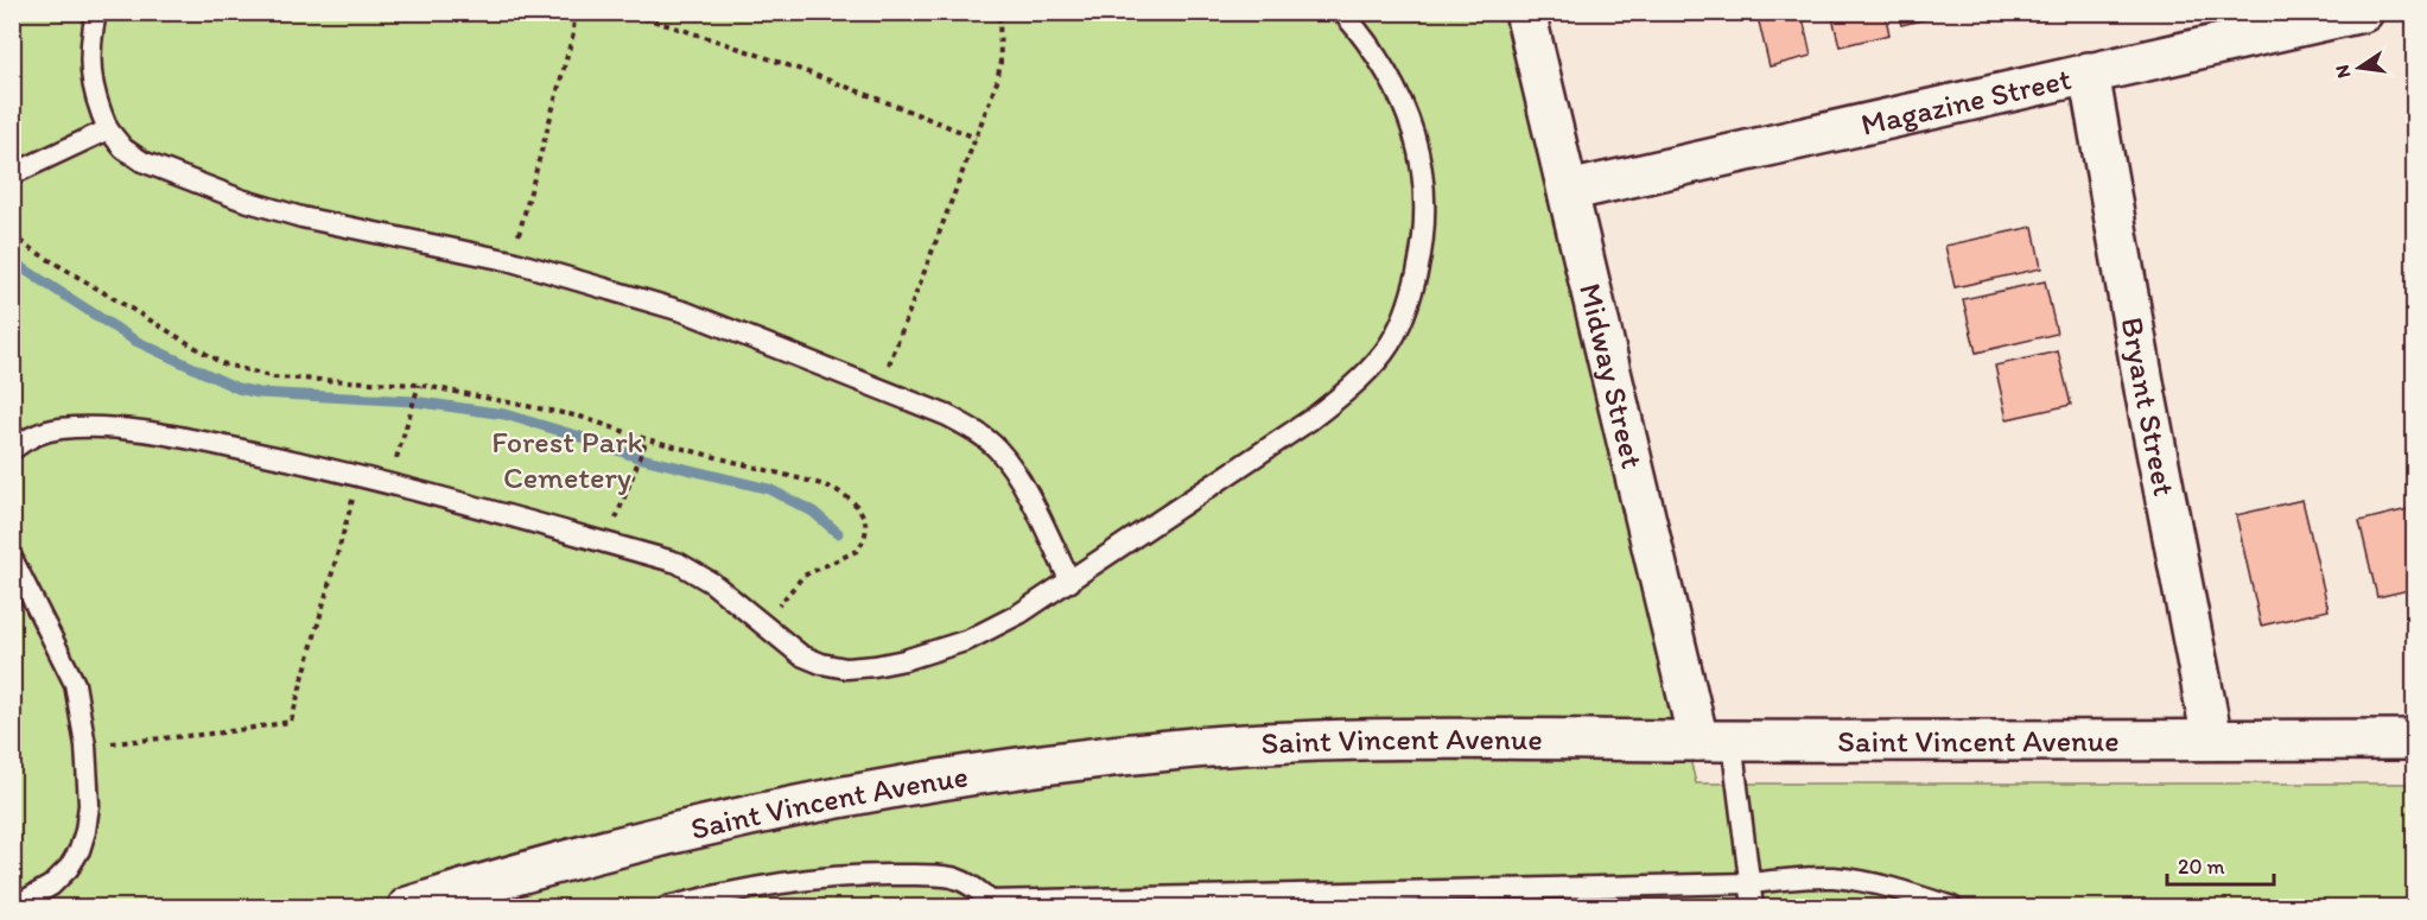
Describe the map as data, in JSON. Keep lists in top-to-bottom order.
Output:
{
  "streets": {
    "street": [
      "Magazine Street",
      "Midway Street",
      "Bryant Street",
      "Saint Vincent Avenue"
    ]
  },
  "crossings": [
    ["Magazine Street", "Midway Street"],
    ["Magazine Street", "Bryant Street"],
    ["Midway Street", "Saint Vincent Avenue"],
    ["Bryant Street", "Saint Vincent Avenue"]
  ],
  "parks": ["Forest Park Cemetery"],
  "scale_bar": "20 m",
  "north": "left"
}
